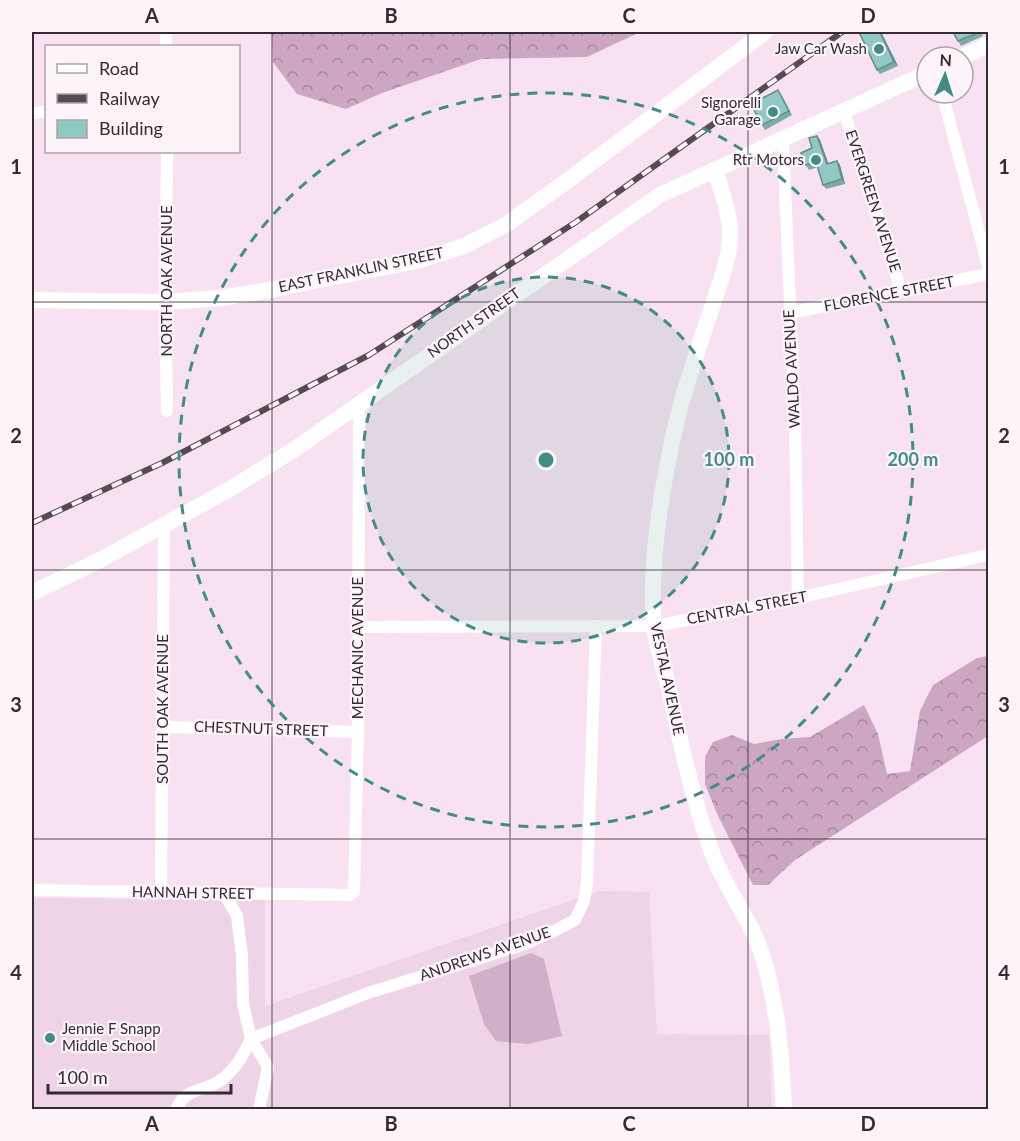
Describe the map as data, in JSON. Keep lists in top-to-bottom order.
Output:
{
  "streets": {
    "street": [
      "EVERGREEN AVENUE",
      "EAST FRANKLIN STREET",
      "NORTH OAK AVENUE",
      "FLORENCE STREET",
      "NORTH STREET",
      "WALDO AVENUE",
      "CENTRAL STREET",
      "MECHANIC AVENUE",
      "VESTAL AVENUE",
      "SOUTH OAK AVENUE",
      "CHESTNUT STREET",
      "HANNAH STREET",
      "ANDREWS AVENUE"
    ]
  },
  "crossings": [
    ["EVERGREEN AVENUE", "FLORENCE STREET"],
    ["EVERGREEN AVENUE", "NORTH STREET"],
    ["EAST FRANKLIN STREET", "NORTH OAK AVENUE"],
    ["FLORENCE STREET", "WALDO AVENUE"],
    ["NORTH STREET", "WALDO AVENUE"],
    ["NORTH STREET", "MECHANIC AVENUE"],
    ["NORTH STREET", "VESTAL AVENUE"],
    ["NORTH STREET", "SOUTH OAK AVENUE"],
    ["WALDO AVENUE", "CENTRAL STREET"],
    ["CENTRAL STREET", "MECHANIC AVENUE"],
    ["CENTRAL STREET", "VESTAL AVENUE"],
    ["CENTRAL STREET", "ANDREWS AVENUE"],
    ["MECHANIC AVENUE", "CHESTNUT STREET"],
    ["MECHANIC AVENUE", "HANNAH STREET"],
    ["SOUTH OAK AVENUE", "CHESTNUT STREET"],
    ["SOUTH OAK AVENUE", "HANNAH STREET"]
  ],
  "places": [
    "Jaw Car Wash",
    "Signorelli Garage",
    "Rtr Motors",
    "Jennie F Snapp Middle School"
  ],
  "legend": ["Road", "Railway", "Building"],
  "scale_bar": "100 m",
  "north": "top",
  "grid": {
    "columns": [
      "A",
      "B",
      "C",
      "D"
    ],
    "rows": [
      "1",
      "2",
      "3",
      "4"
    ]
  },
  "rings": ["100 m", "200 m"]
}
